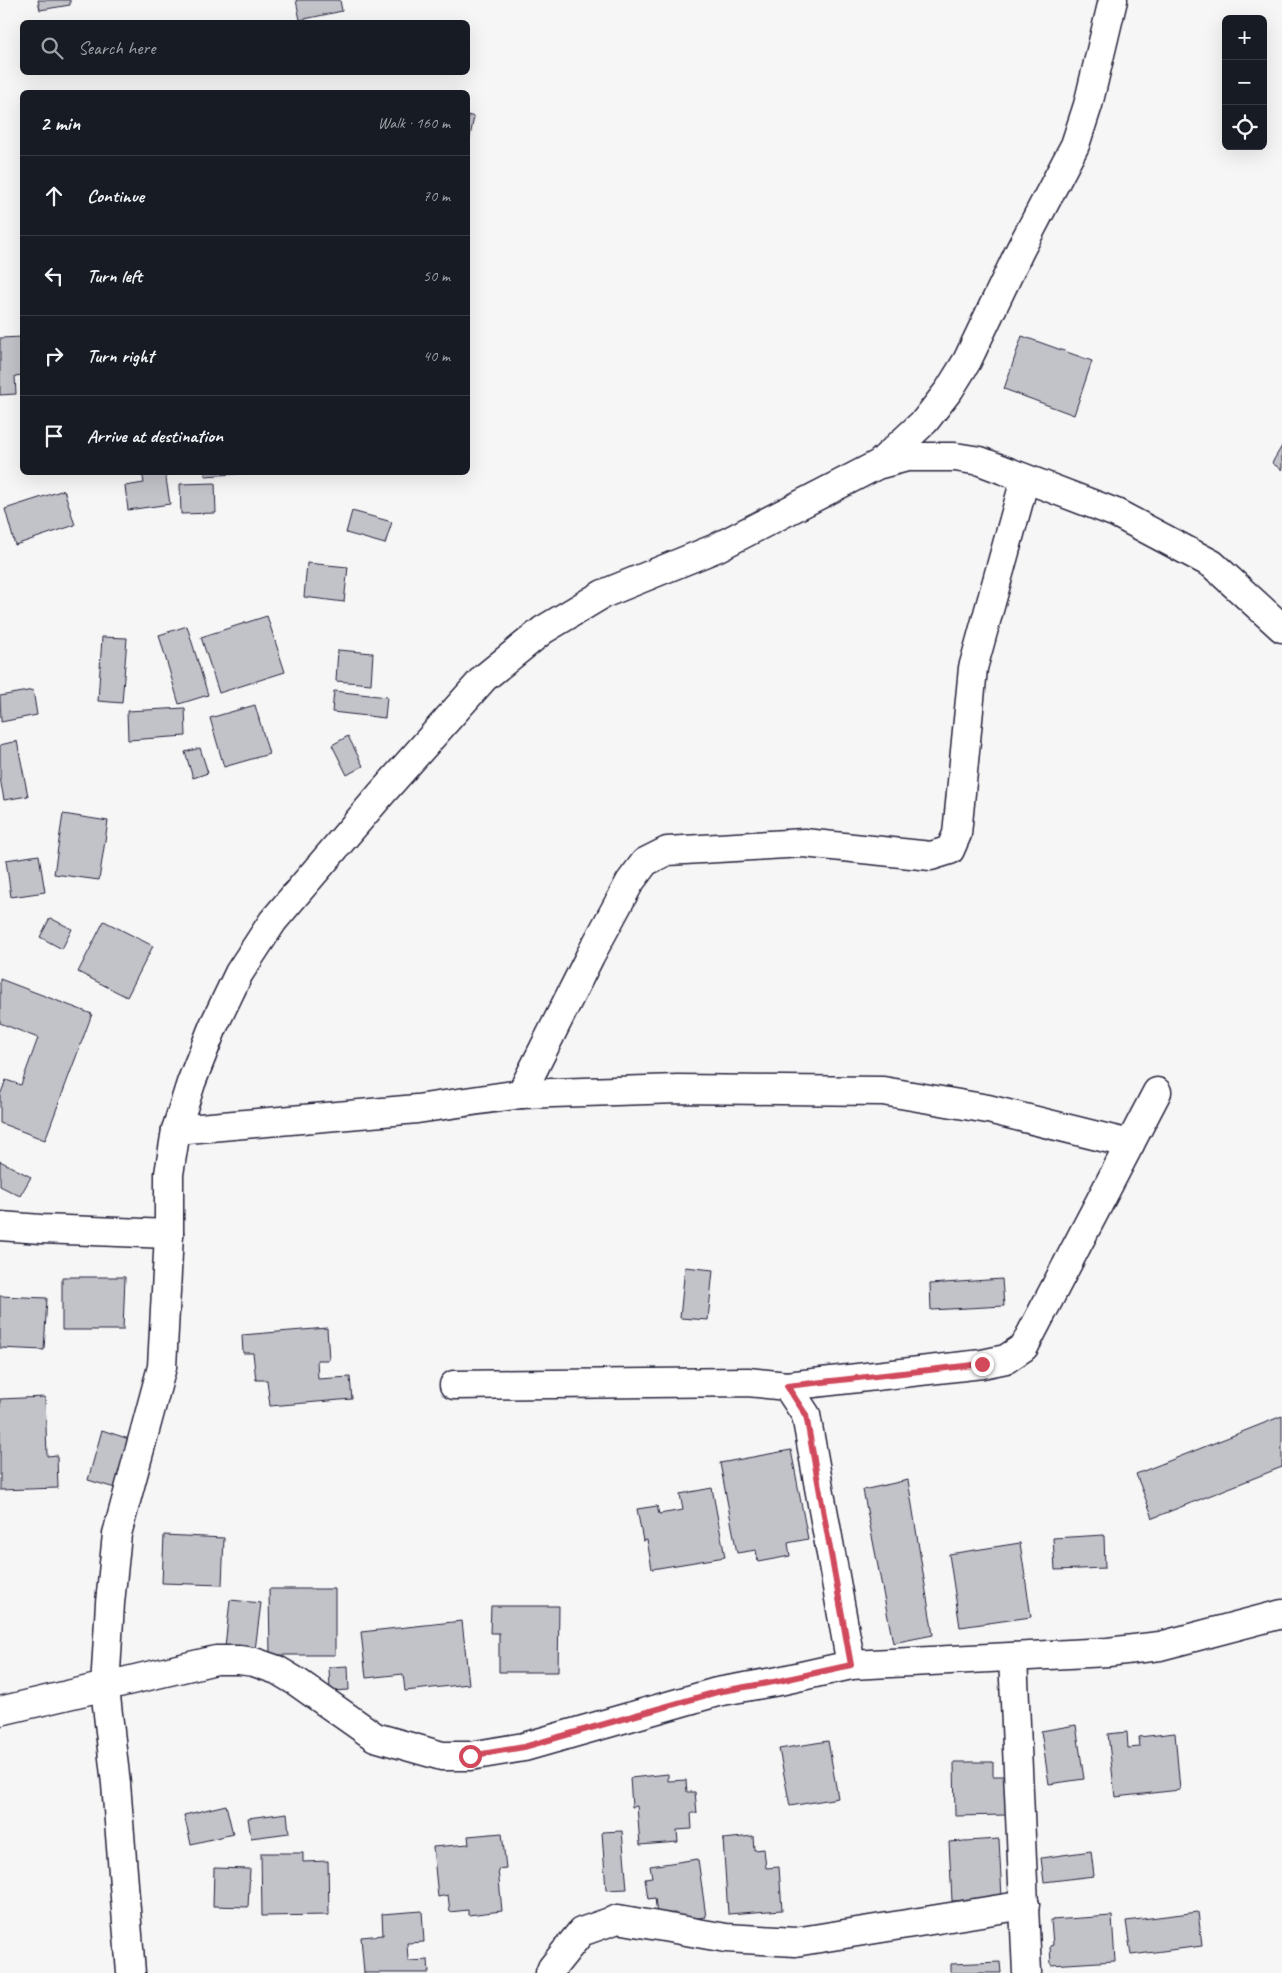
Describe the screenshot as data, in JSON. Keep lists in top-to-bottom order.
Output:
{
  "page": {
    "map_buttons": ["+", "−"],
    "search": "Search here",
    "heading": ["2 min", "Walk · 160 m"],
    "list": [
      ["Continue", "70 m"],
      ["Turn left", "50 m"],
      ["Turn right", "40 m"],
      "Arrive at destination"
    ]
  }
}
